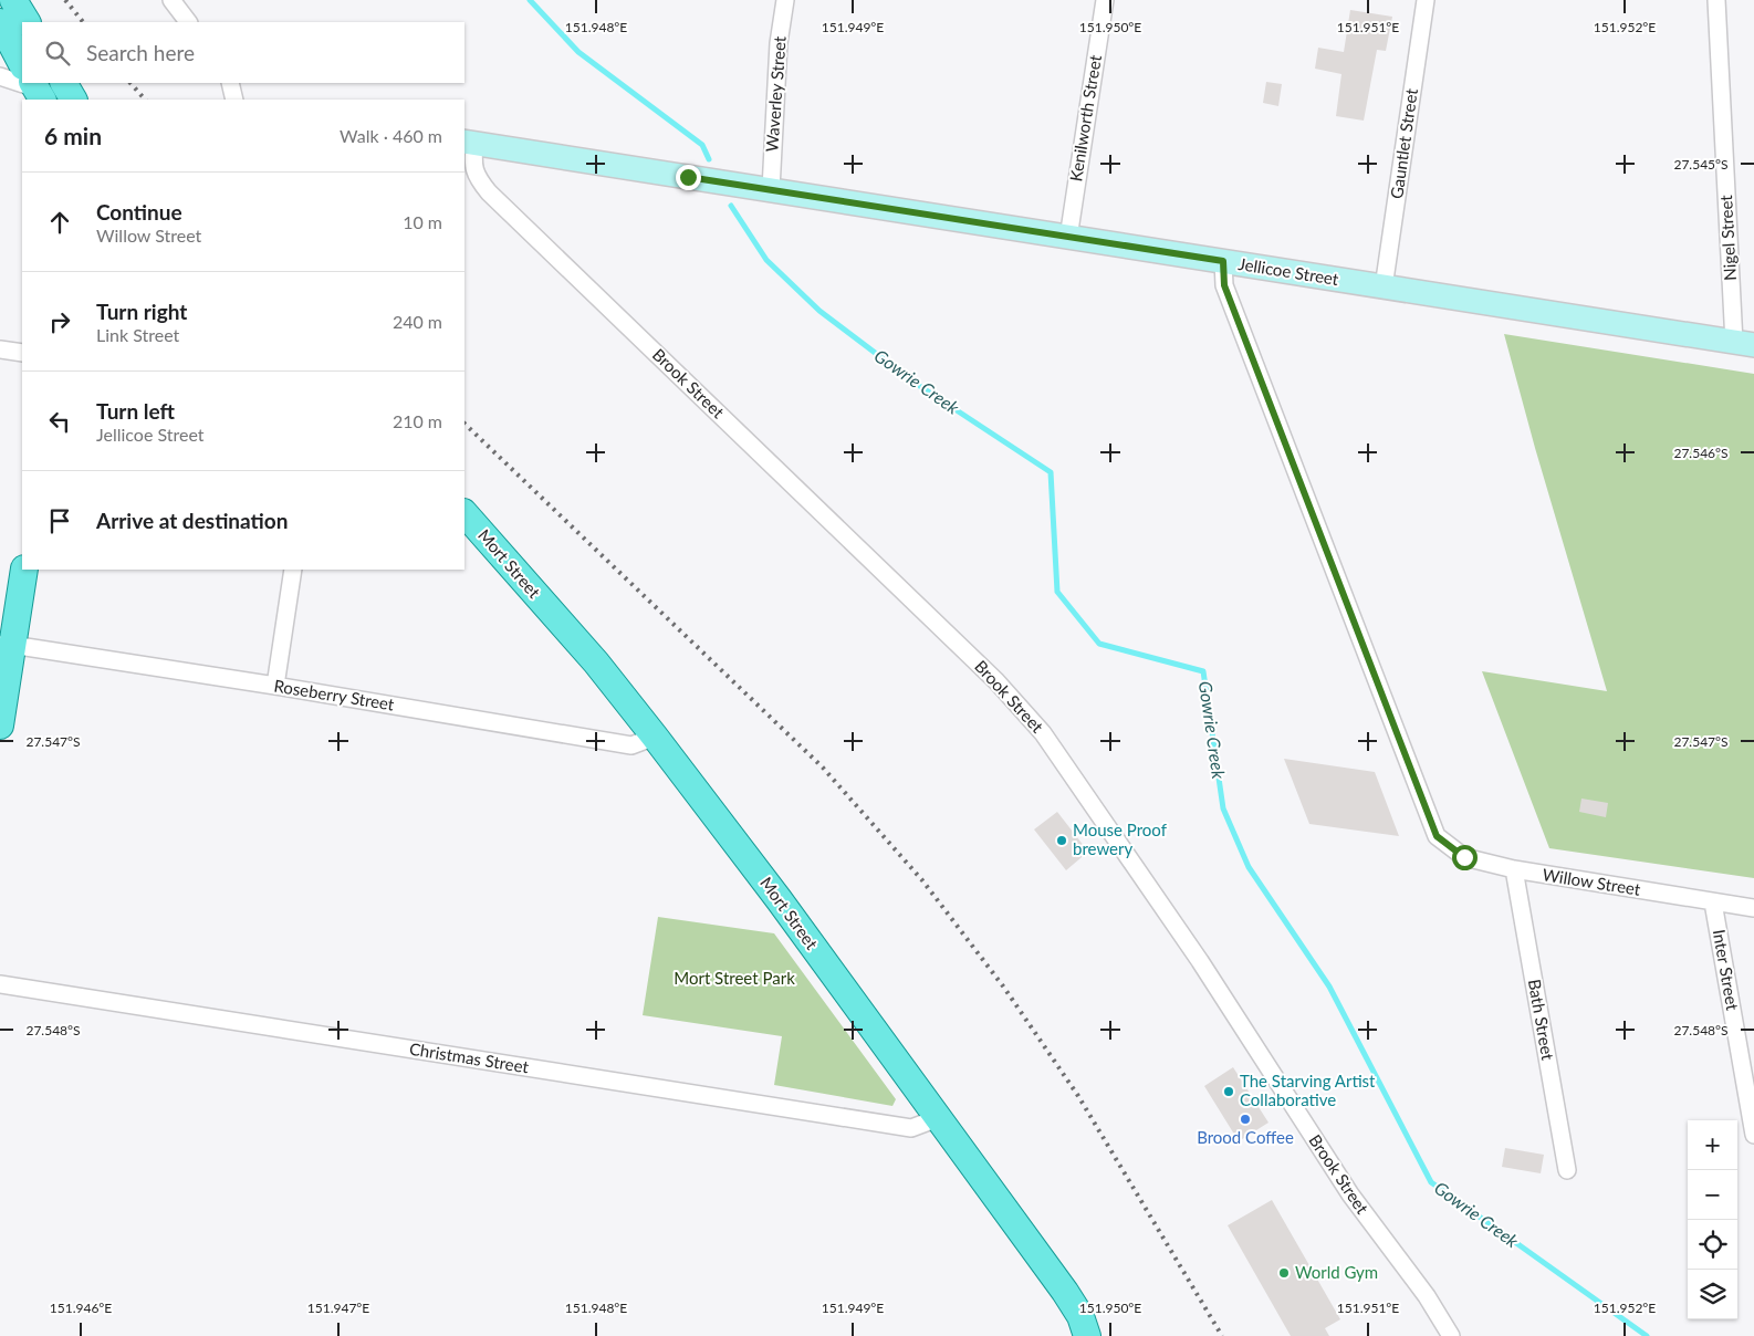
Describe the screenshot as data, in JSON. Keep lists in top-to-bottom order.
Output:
{
  "streets": {
    "main road": ["Jellicoe Street", "Mort Street"],
    "street": [
      "Waverley Street",
      "Kenilworth Street",
      "Gauntlet Street",
      "Nigel Street",
      "Brook Street",
      "Roseberry Street",
      "Willow Street",
      "Inter Street",
      "Bath Street",
      "Christmas Street"
    ]
  },
  "crossings": [
    ["Waverley Street", "Jellicoe Street"],
    ["Kenilworth Street", "Jellicoe Street"],
    ["Gauntlet Street", "Jellicoe Street"],
    ["Nigel Street", "Jellicoe Street"],
    ["Jellicoe Street", "Brook Street"],
    ["Jellicoe Street", "Willow Street"],
    ["Mort Street", "Roseberry Street"],
    ["Mort Street", "Christmas Street"],
    ["Willow Street", "Inter Street"],
    ["Willow Street", "Bath Street"]
  ],
  "water": ["Gowrie Creek"],
  "parks": ["Mort Street Park"],
  "places": [
    "Mouse Proof brewery",
    "The Starving Artist Collaborative",
    "Brood Coffee",
    "World Gym"
  ],
  "page": {
    "search": "Search here",
    "heading": ["6 min", "Walk · 460 m"],
    "list": [
      ["Continue", "Willow Street", "10 m"],
      ["Turn right", "Link Street", "240 m"],
      ["Turn left", "Jellicoe Street", "210 m"],
      "Arrive at destination"
    ],
    "map_buttons": ["+", "−"]
  },
  "coordinates": [
    "151.948°E",
    "151.949°E",
    "151.950°E",
    "151.951°E",
    "151.952°E",
    "27.545°S",
    "27.546°S",
    "27.547°S",
    "27.548°S",
    "151.946°E",
    "151.947°E"
  ]
}
